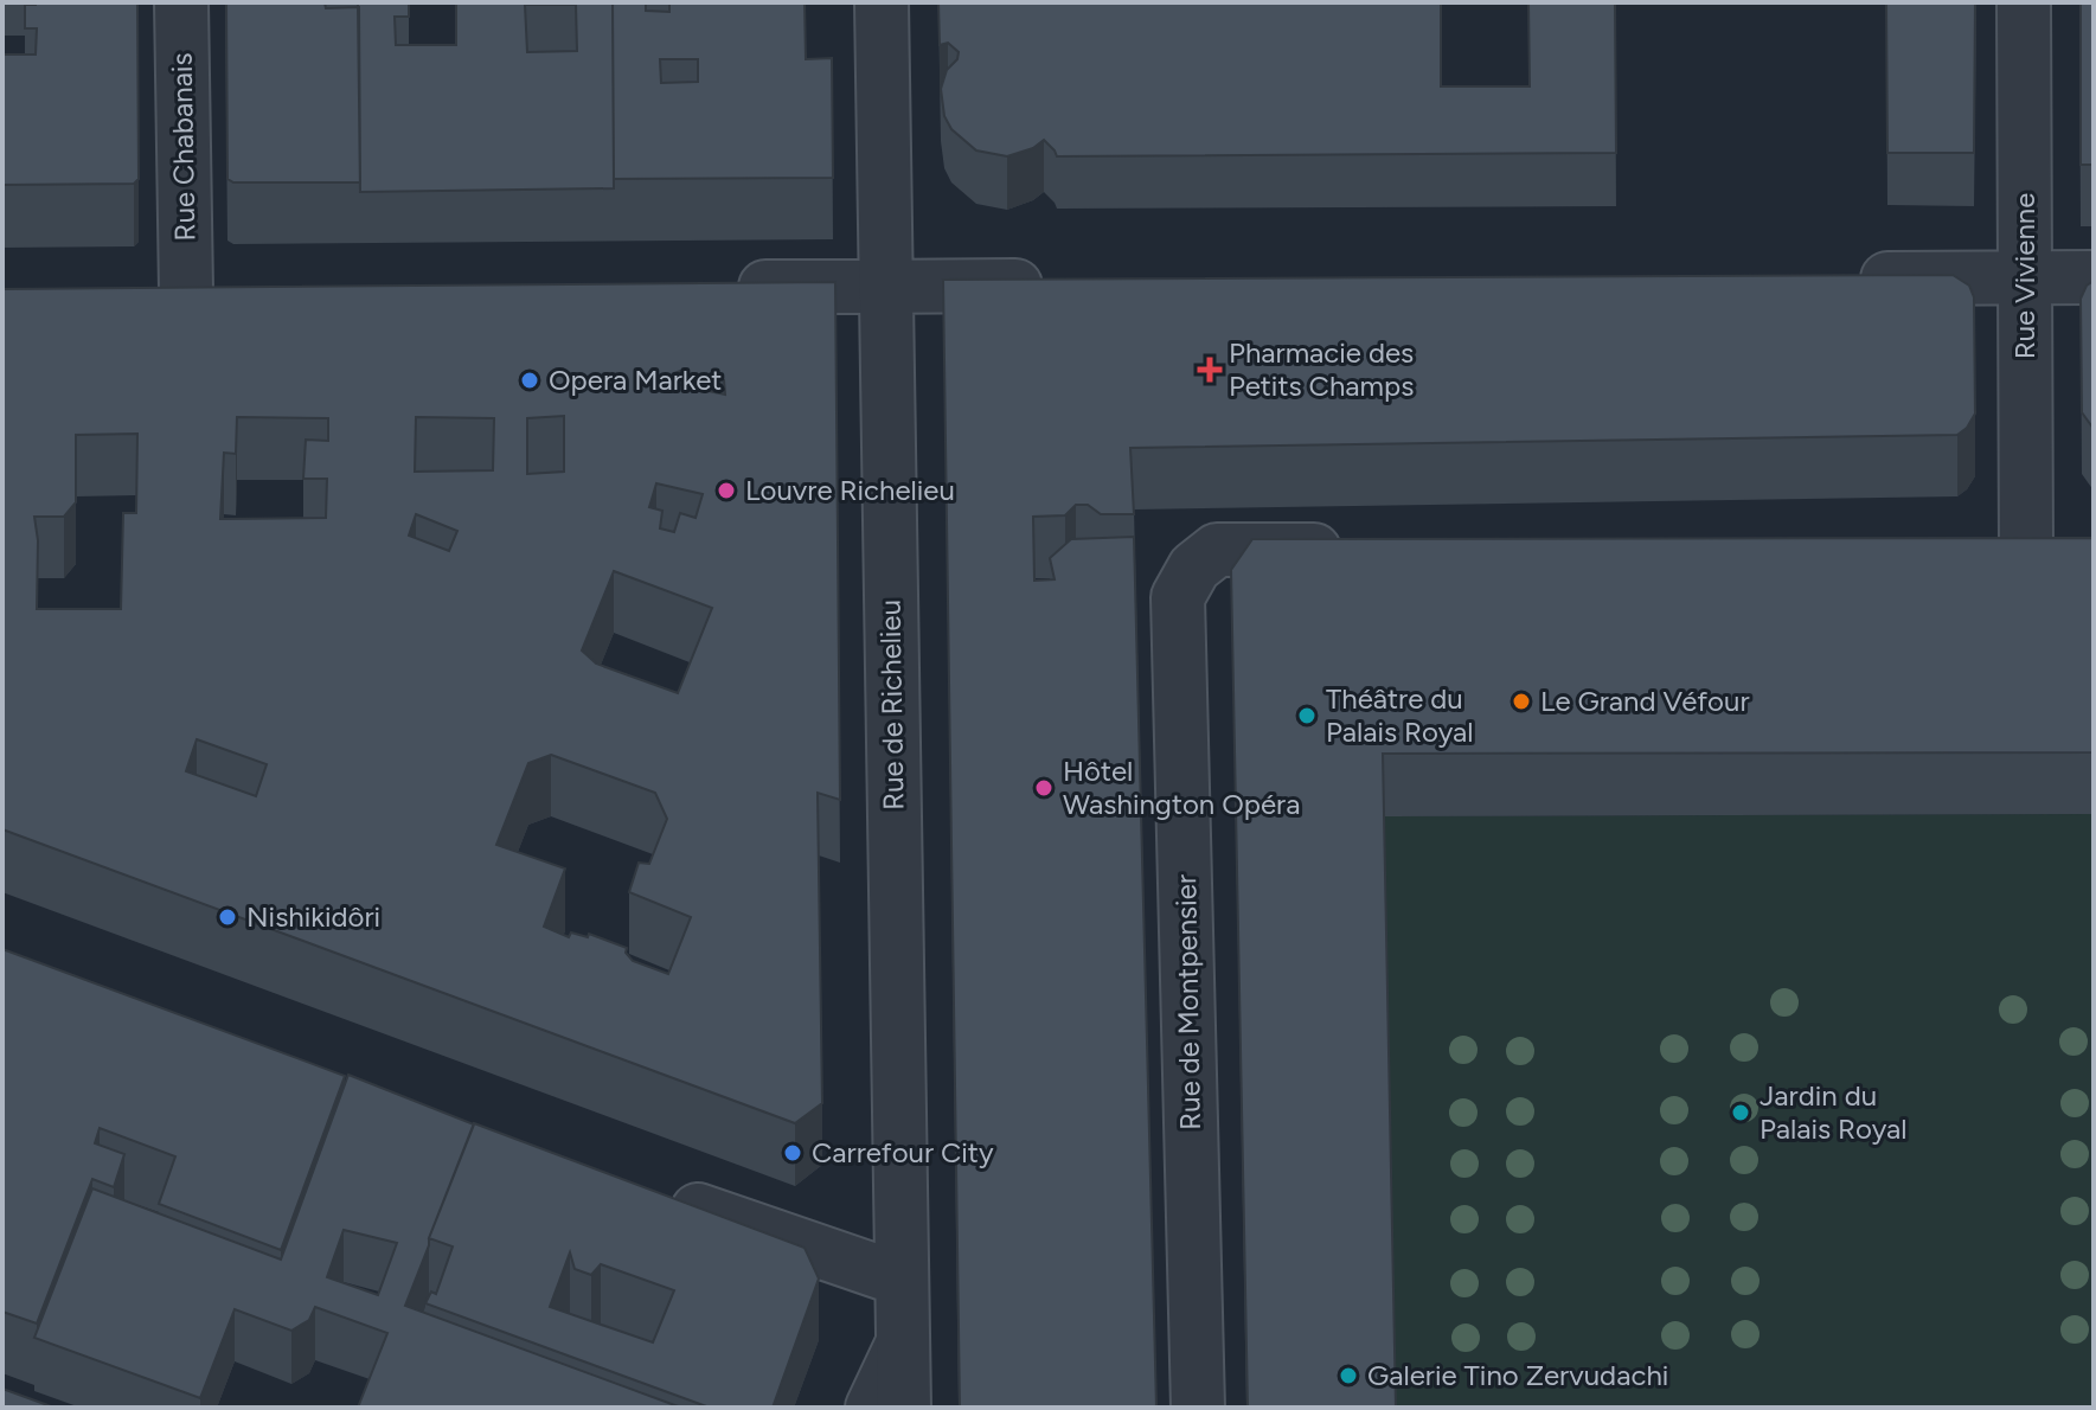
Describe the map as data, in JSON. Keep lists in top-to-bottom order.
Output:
{
  "streets": {
    "street": [
      "Rue Chabanais",
      "Rue Vivienne",
      "Rue de Richelieu",
      "Rue de Montpensier"
    ]
  },
  "places": {
    "health": ["Pharmacie des Petits Champs"],
    "other": [
      "Opera Market",
      "Louvre Richelieu",
      "Le Grand Véfour",
      "Théâtre du Palais Royal",
      "Hôtel Washington Opéra",
      "Nishikidôri",
      "Jardin du Palais Royal",
      "Carrefour City",
      "Galerie Tino Zervudachi"
    ]
  }
}
